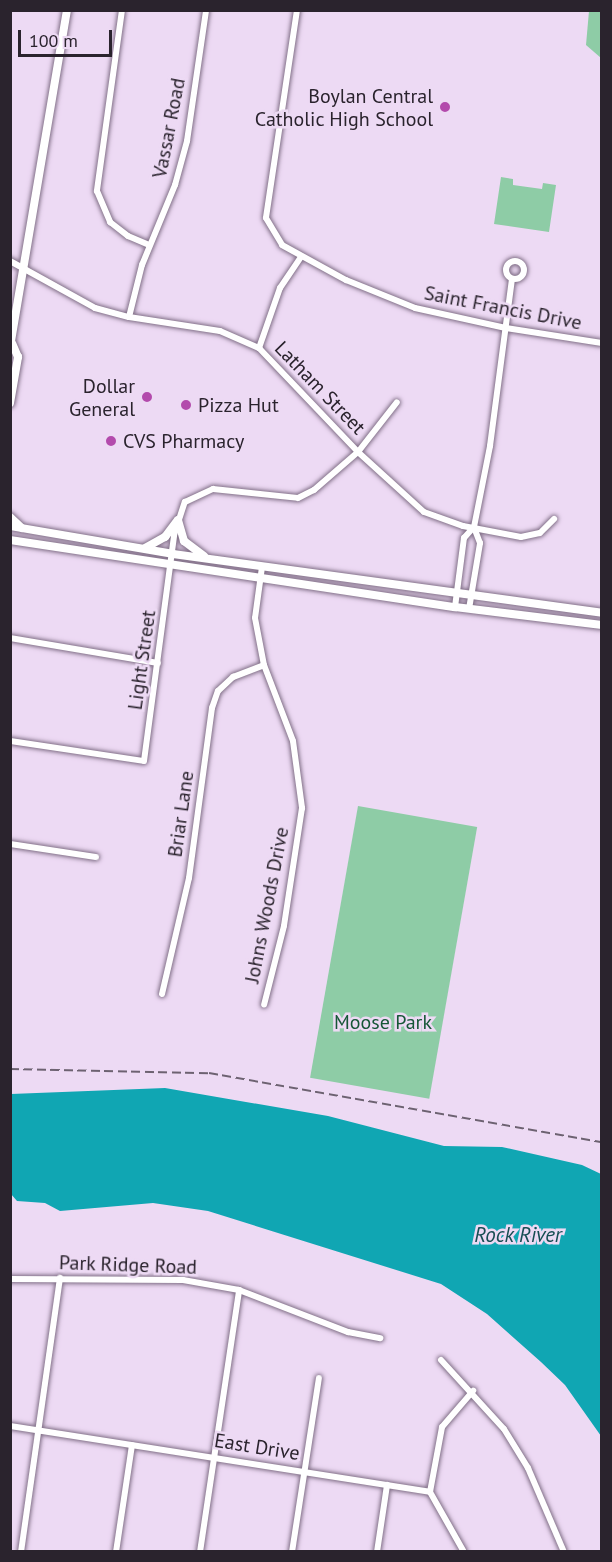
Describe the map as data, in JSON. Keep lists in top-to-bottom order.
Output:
{
  "streets": {
    "street": [
      "Vassar Road",
      "Saint Francis Drive",
      "Latham Street",
      "Light Street",
      "Briar Lane",
      "Johns Woods Drive",
      "Park Ridge Road",
      "East Drive"
    ]
  },
  "crossings": [
    ["Vassar Road", "Latham Street"],
    ["Briar Lane", "Johns Woods Drive"]
  ],
  "water": ["Rock River"],
  "parks": ["Moose Park"],
  "places": [
    "Boylan Central Catholic High School",
    "Dollar General",
    "Pizza Hut",
    "CVS Pharmacy"
  ],
  "scale_bar": "100 m"
}
